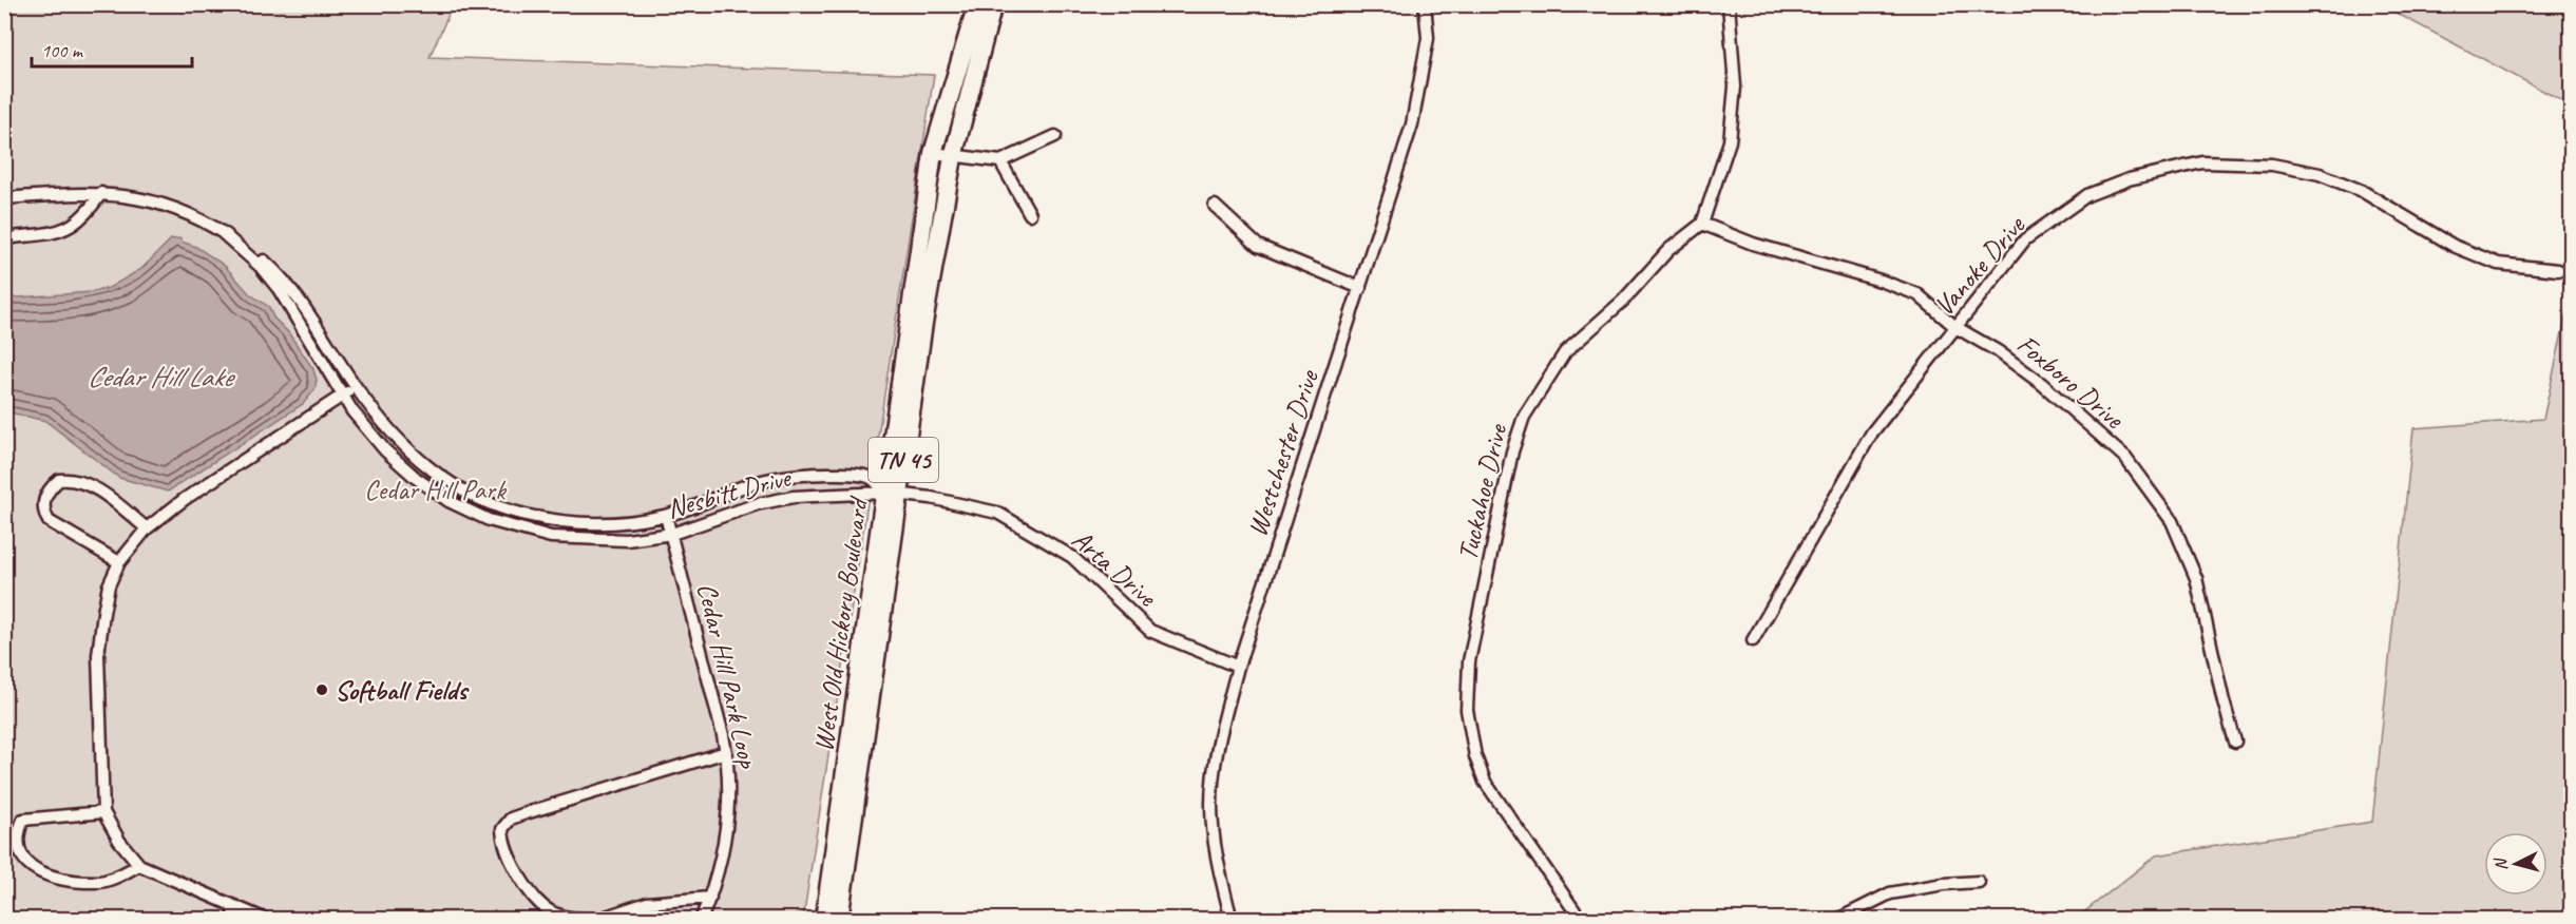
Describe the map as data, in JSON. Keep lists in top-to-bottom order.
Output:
{
  "streets": {
    "main road": ["TN 45", "West Old Hickory Boulevard"],
    "street": [
      "Vanoke Drive",
      "Foxboro Drive",
      "Westchester Drive",
      "Nesbitt Drive",
      "Tuckahoe Drive",
      "Arta Drive",
      "Cedar Hill Park Loop"
    ]
  },
  "crossings": [
    ["Vanoke Drive", "Foxboro Drive"],
    ["Foxboro Drive", "Tuckahoe Drive"],
    ["Westchester Drive", "Arta Drive"],
    ["Nesbitt Drive", "Arta Drive"],
    ["Nesbitt Drive", "West Old Hickory Boulevard"],
    ["Nesbitt Drive", "Cedar Hill Park Loop"],
    ["Arta Drive", "West Old Hickory Boulevard"]
  ],
  "water": ["Cedar Hill Lake"],
  "parks": ["Cedar Hill Park"],
  "places": ["Softball Fields"],
  "scale_bar": "100 m",
  "north": "left"
}
